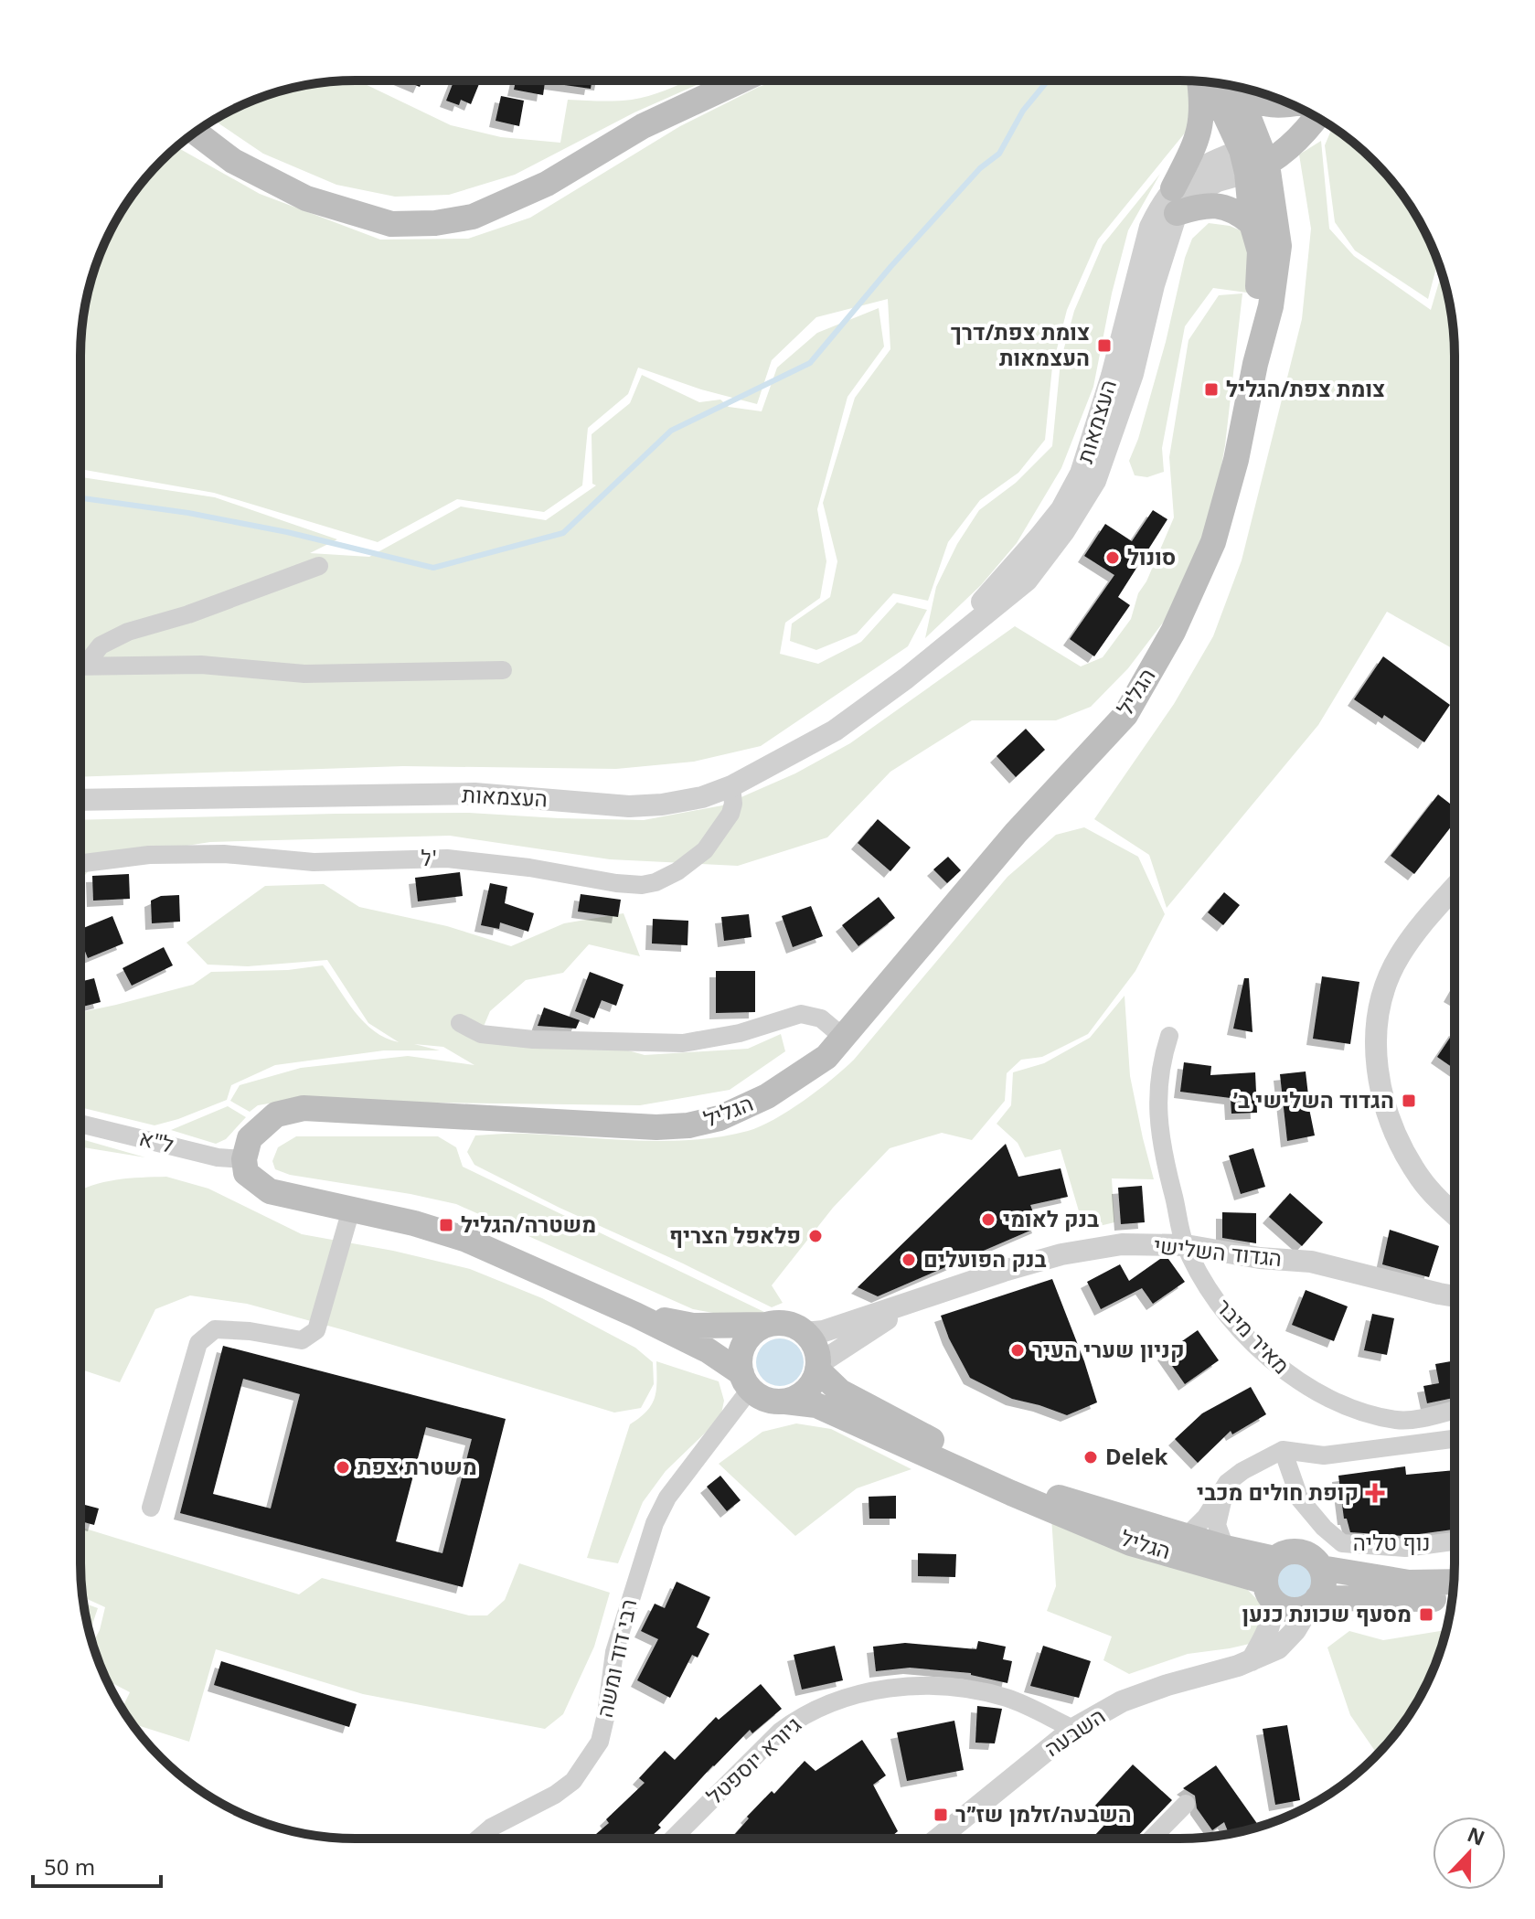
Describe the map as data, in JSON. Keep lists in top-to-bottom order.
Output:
{
  "streets": {
    "main road": ["הגליל"],
    "street": [
      "העצמאות",
      "ל'",
      "ל\"א",
      "הגדוד השלישי",
      "מאיר מיבר",
      "נוף טליה",
      "רבי דוד ומשה",
      "השבעה",
      "גיורא יוספטל"
    ]
  },
  "crossings": [
    ["העצמאות", "הגליל"],
    ["העצמאות", "ל'"],
    ["הגליל", "ל\"א"],
    ["הגליל", "הגדוד השלישי"],
    ["הגליל", "רבי דוד ומשה"],
    ["הגליל", "השבעה"],
    ["הגדוד השלישי", "מאיר מיבר"],
    ["הגדוד השלישי", "רבי דוד ומשה"],
    ["השבעה", "גיורא יוספטל"]
  ],
  "places": {
    "transit": [
      "צומת צפת/דרך העצמאות",
      "צומת צפת/הגליל",
      "הגדוד השלישי ב׳",
      "משטרה/הגליל",
      "מסעף שכונת כנען",
      "השבעה/זלמן שז״ר"
    ],
    "other": [
      "סונול",
      "בנק לאומי",
      "פלאפל הצריף",
      "בנק הפועלים",
      "קניון שערי העיר",
      "Delek",
      "משטרת צפת"
    ],
    "health": ["קופת חולים מכבי"]
  },
  "scale_bar": "50 m",
  "north": "top"
}
